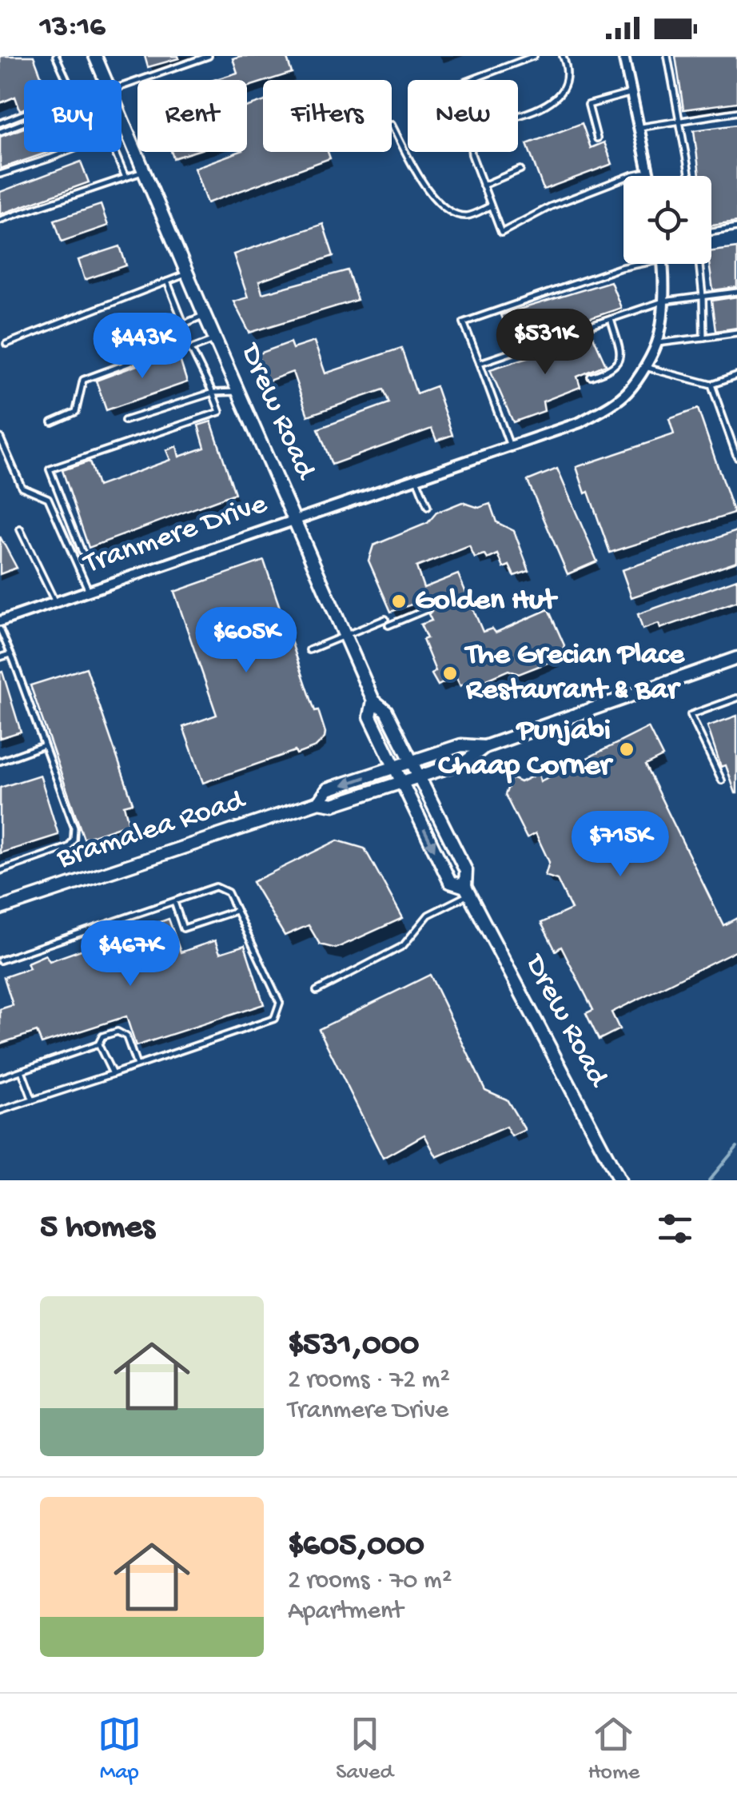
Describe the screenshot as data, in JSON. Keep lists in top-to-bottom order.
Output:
{
  "streets": {
    "street": ["Drew Road", "Tranmere Drive", "Bramalea Road"]
  },
  "crossings": [
    ["Drew Road", "Tranmere Drive"],
    ["Drew Road", "Bramalea Road"]
  ],
  "places": ["Golden Hut", "The Grecian Place Restaurant & Bar", "Punjabi Chaap Corner"],
  "page": {
    "status": "13:16",
    "chip": [
      "Buy",
      "Rent",
      "Filters",
      "New"
    ],
    "price": [
      "$531K",
      "$443K",
      "$605K",
      "$715K",
      "$467K"
    ],
    "heading": "5 homes",
    "list": [
      {
        "name": "$531,000",
        "note": "2 rooms · 72 m² · Tranmere Drive"
      },
      {
        "name": "$605,000",
        "note": "2 rooms · 70 m² · Apartment"
      }
    ],
    "tabs": ["Map", "Saved", "Home"]
  }
}
